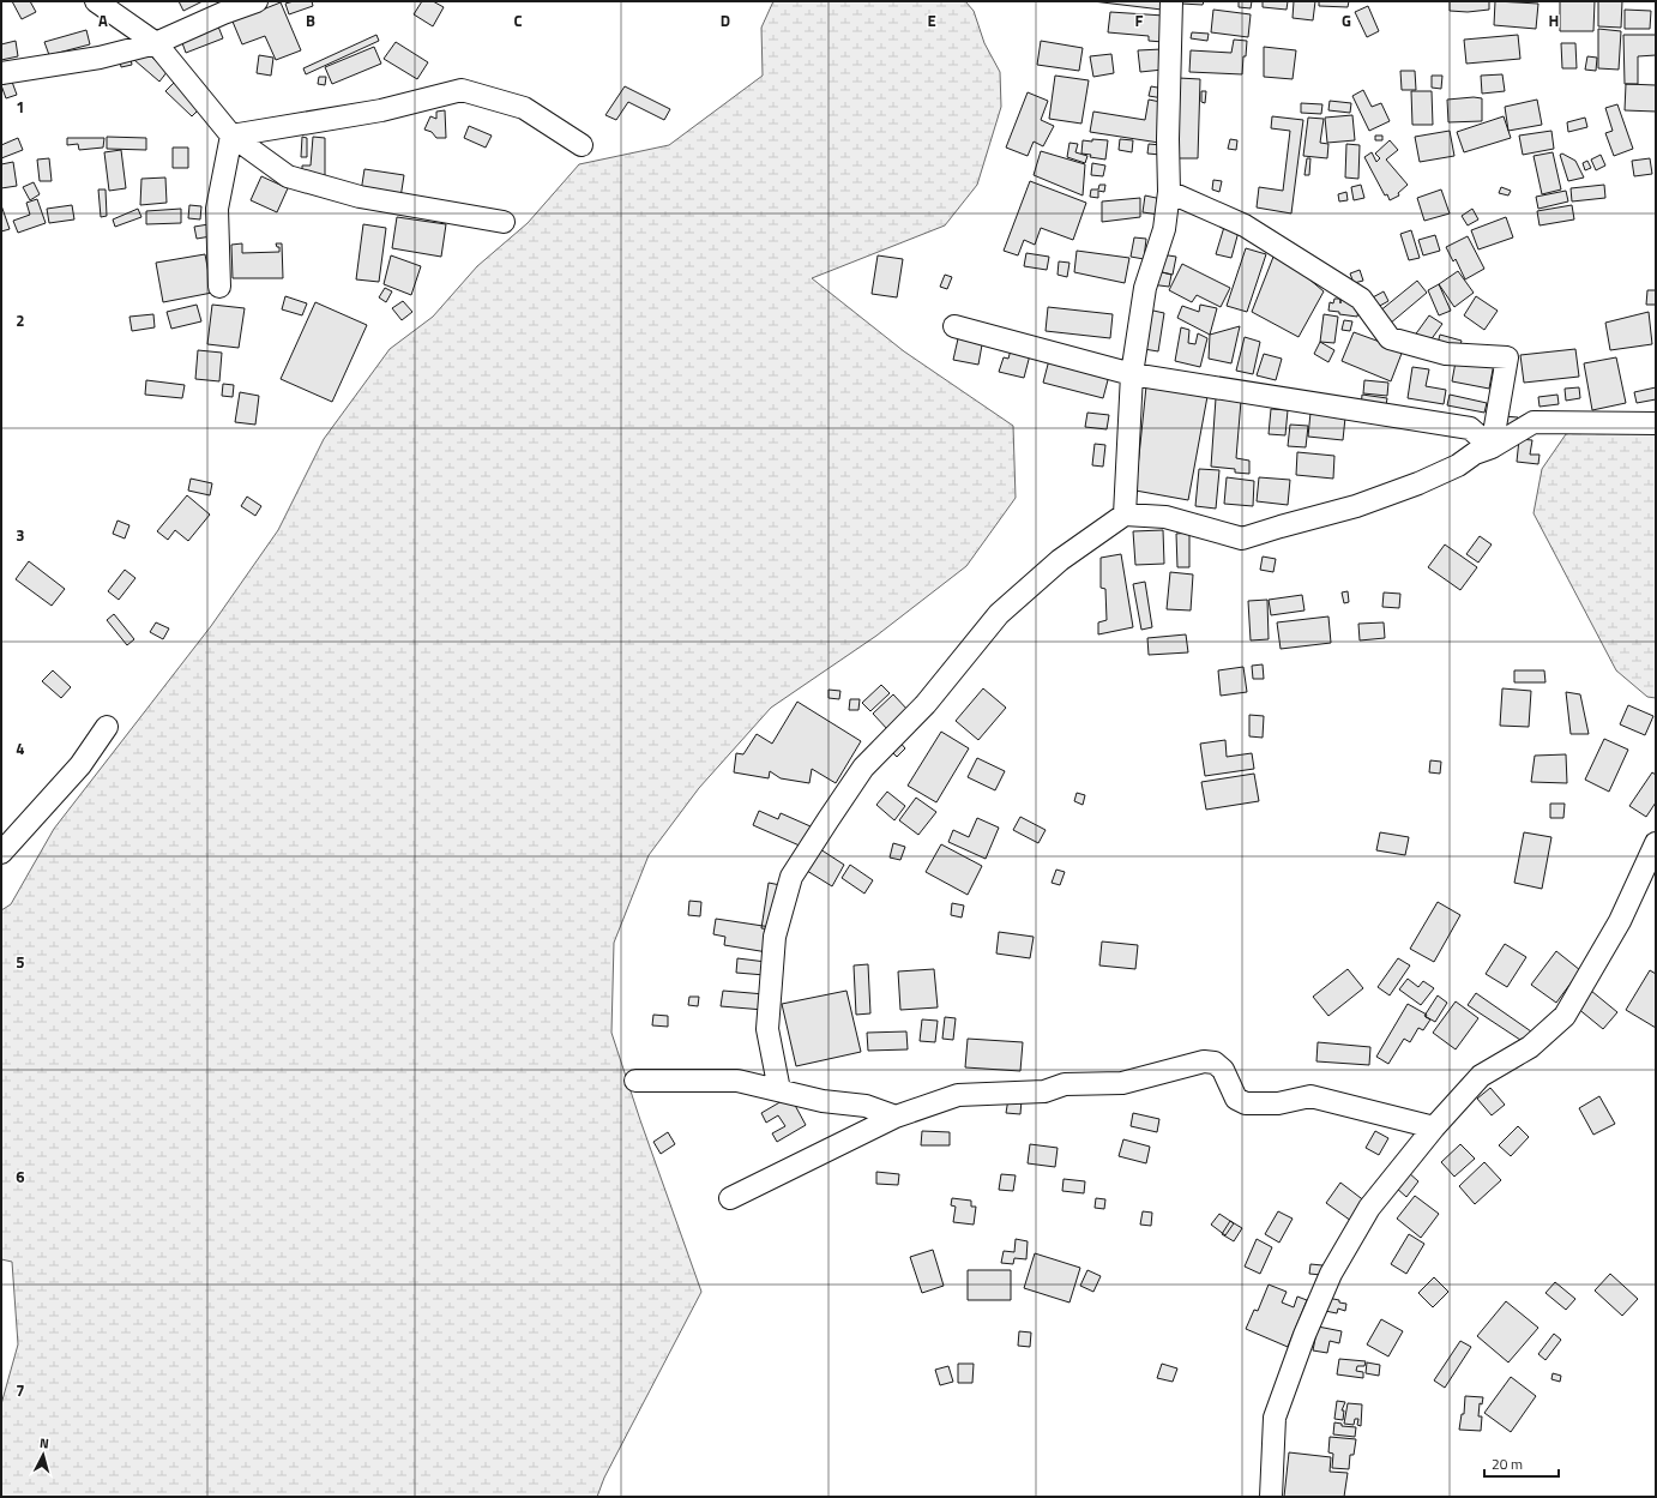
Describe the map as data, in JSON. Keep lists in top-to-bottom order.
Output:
{
  "scale_bar": "20 m",
  "north": "top",
  "grid": {
    "columns": [
      "A",
      "B",
      "C",
      "D",
      "E",
      "F",
      "G",
      "H"
    ],
    "rows": [
      "1",
      "2",
      "3",
      "4",
      "5",
      "6",
      "7"
    ]
  }
}
